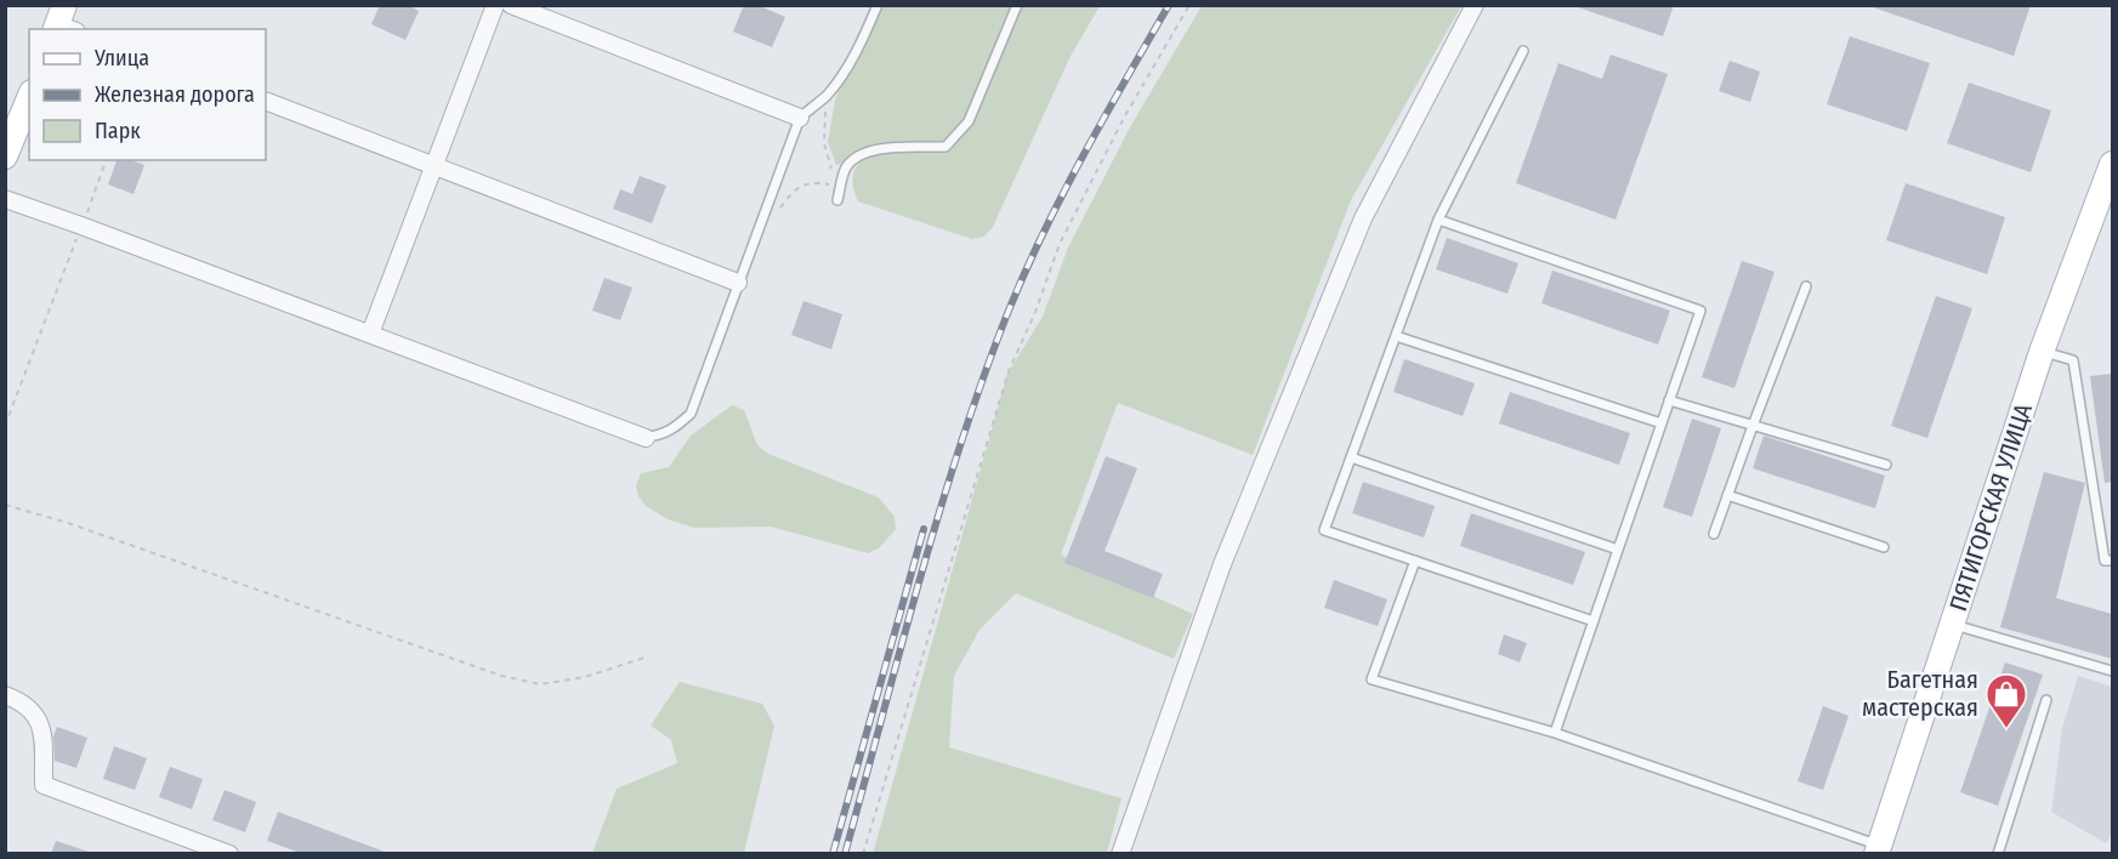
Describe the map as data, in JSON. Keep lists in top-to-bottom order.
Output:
{
  "streets": {
    "main road": ["ПЯТИГОРСКАЯ УЛИЦА"]
  },
  "places": {
    "shop": ["Багетная мастерская"]
  },
  "legend": ["Улица", "Железная дорога", "Парк"]
}
